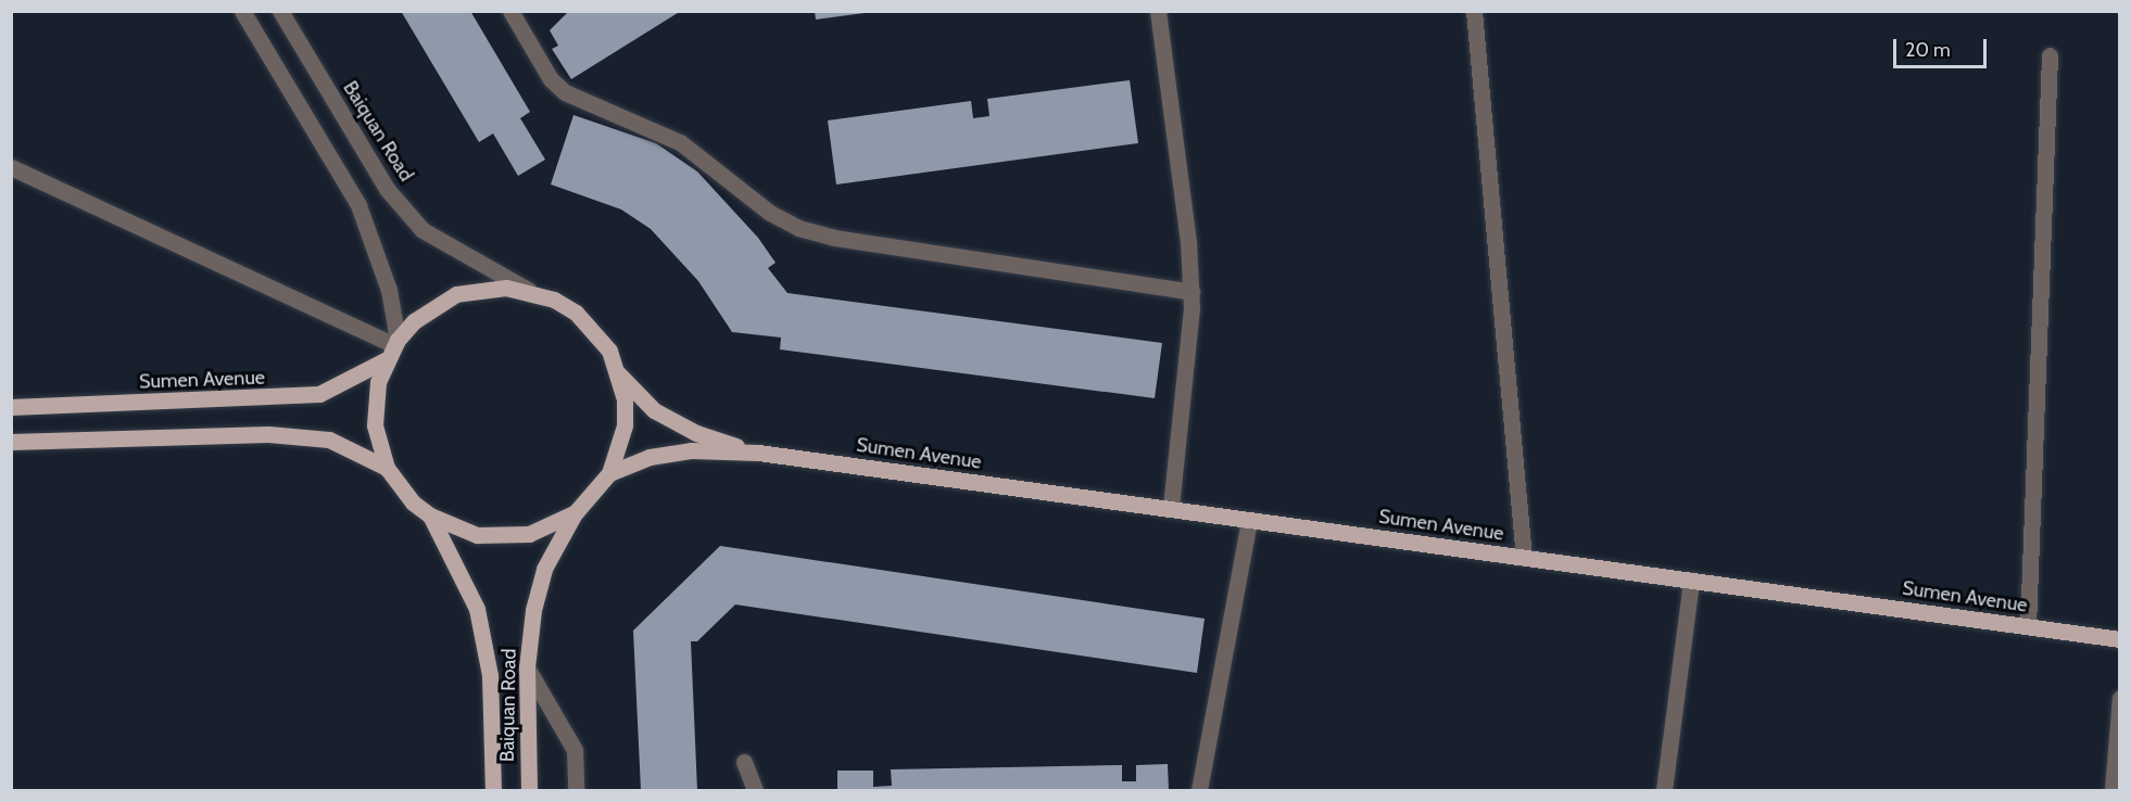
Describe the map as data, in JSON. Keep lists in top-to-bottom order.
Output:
{
  "streets": {
    "main road": ["Baiquan Road", "Sumen Avenue"]
  },
  "scale_bar": "20 m"
}
